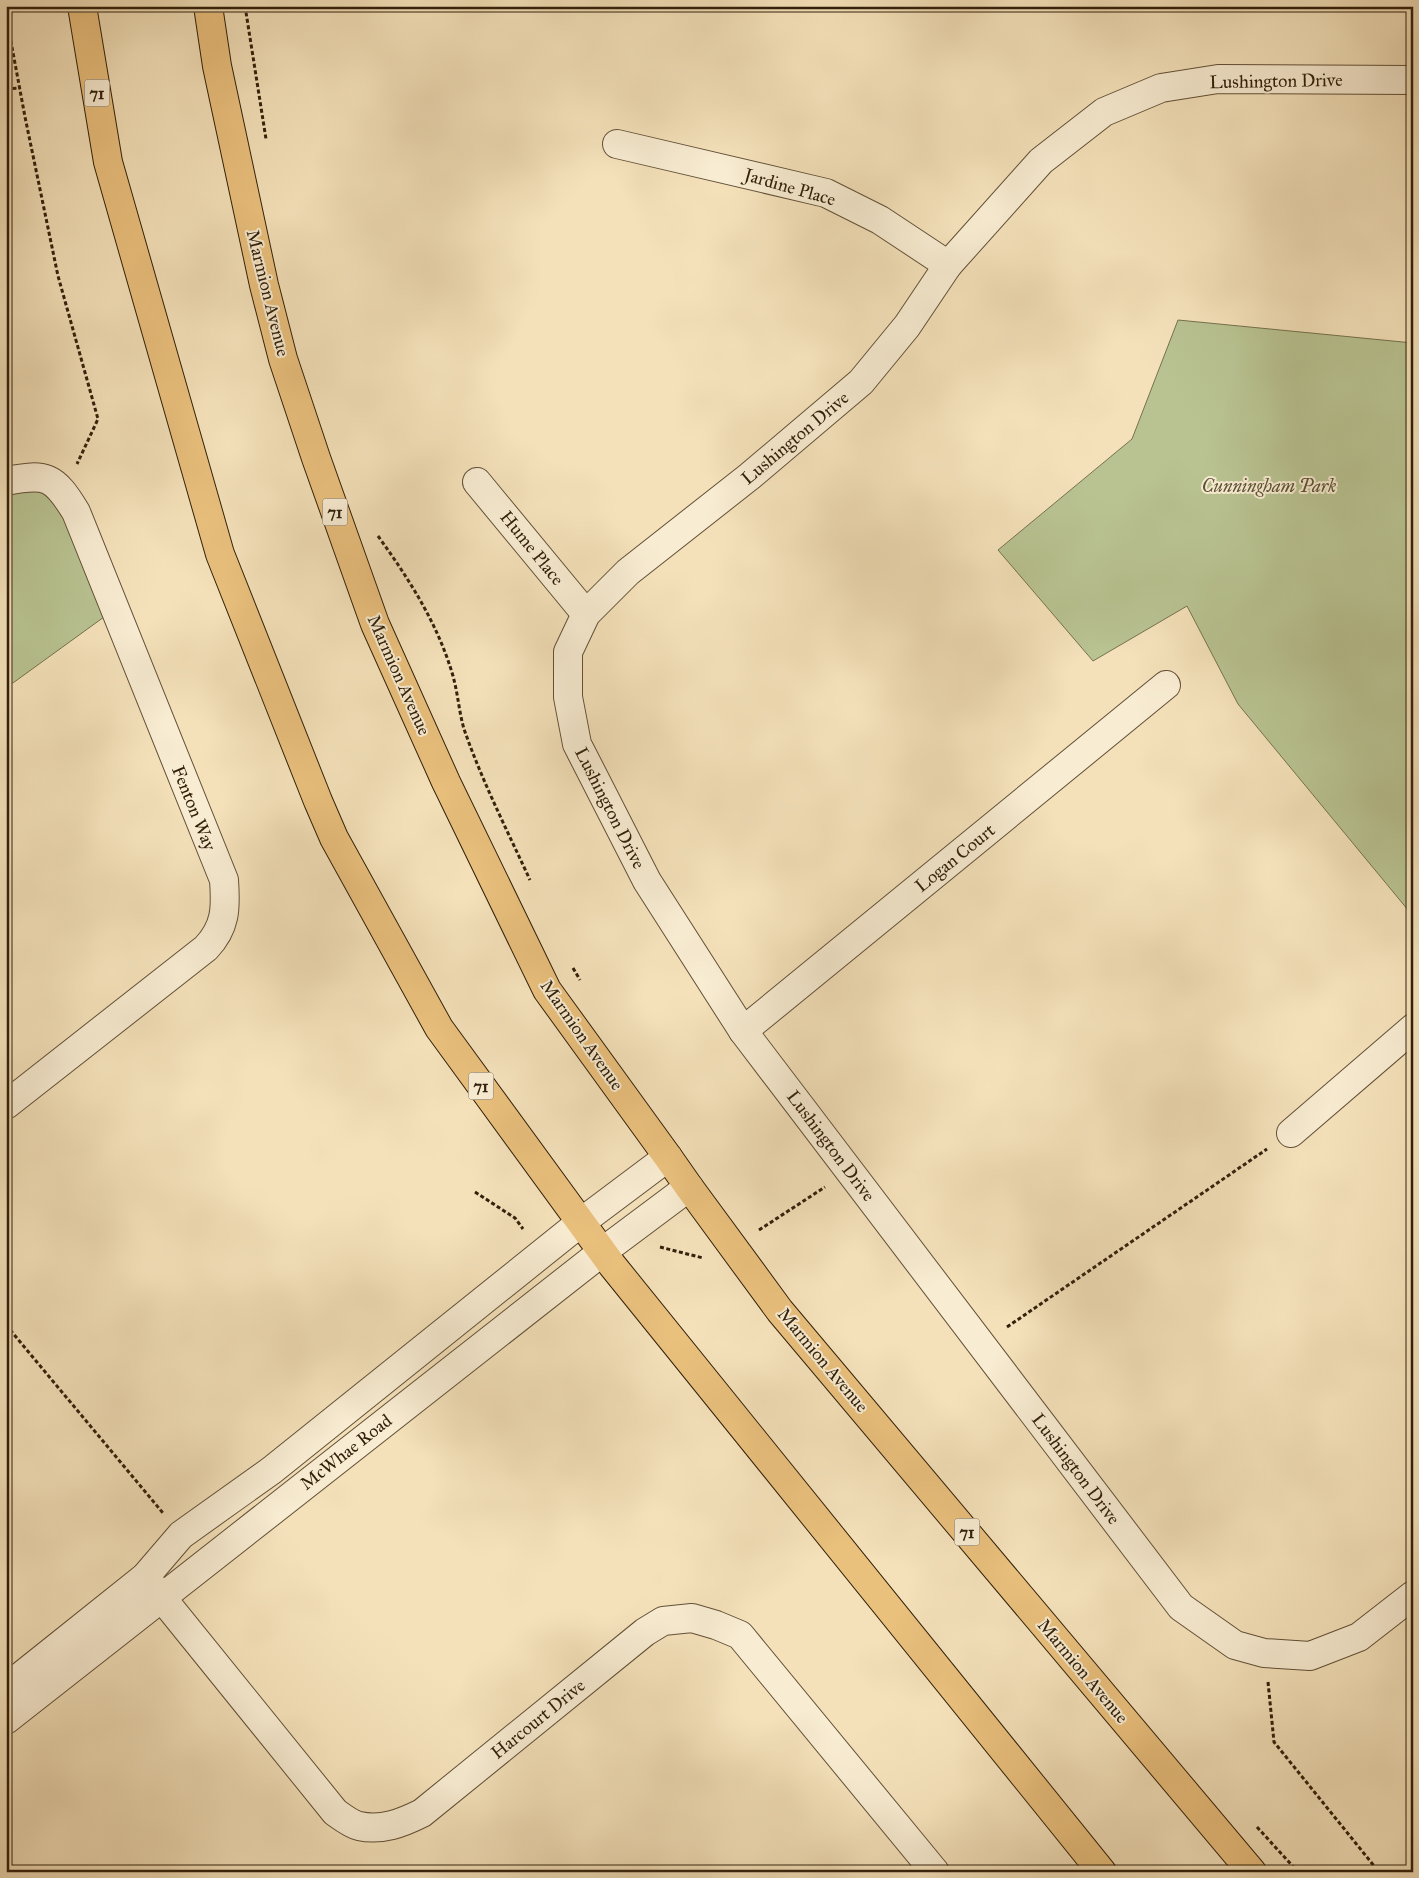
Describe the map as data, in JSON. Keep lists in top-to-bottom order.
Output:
{
  "streets": {
    "highway": ["71", "Marmion Avenue"],
    "street": [
      "Lushington Drive",
      "Jardine Place",
      "Hume Place",
      "Fenton Way",
      "Logan Court",
      "McWhae Road",
      "Harcourt Drive"
    ]
  },
  "crossings": [
    ["Lushington Drive", "Jardine Place"],
    ["Lushington Drive", "Hume Place"],
    ["Lushington Drive", "Logan Court"],
    ["71", "McWhae Road"],
    ["Marmion Avenue", "McWhae Road"],
    ["McWhae Road", "Harcourt Drive"]
  ],
  "parks": ["Cunningham Park"]
}
